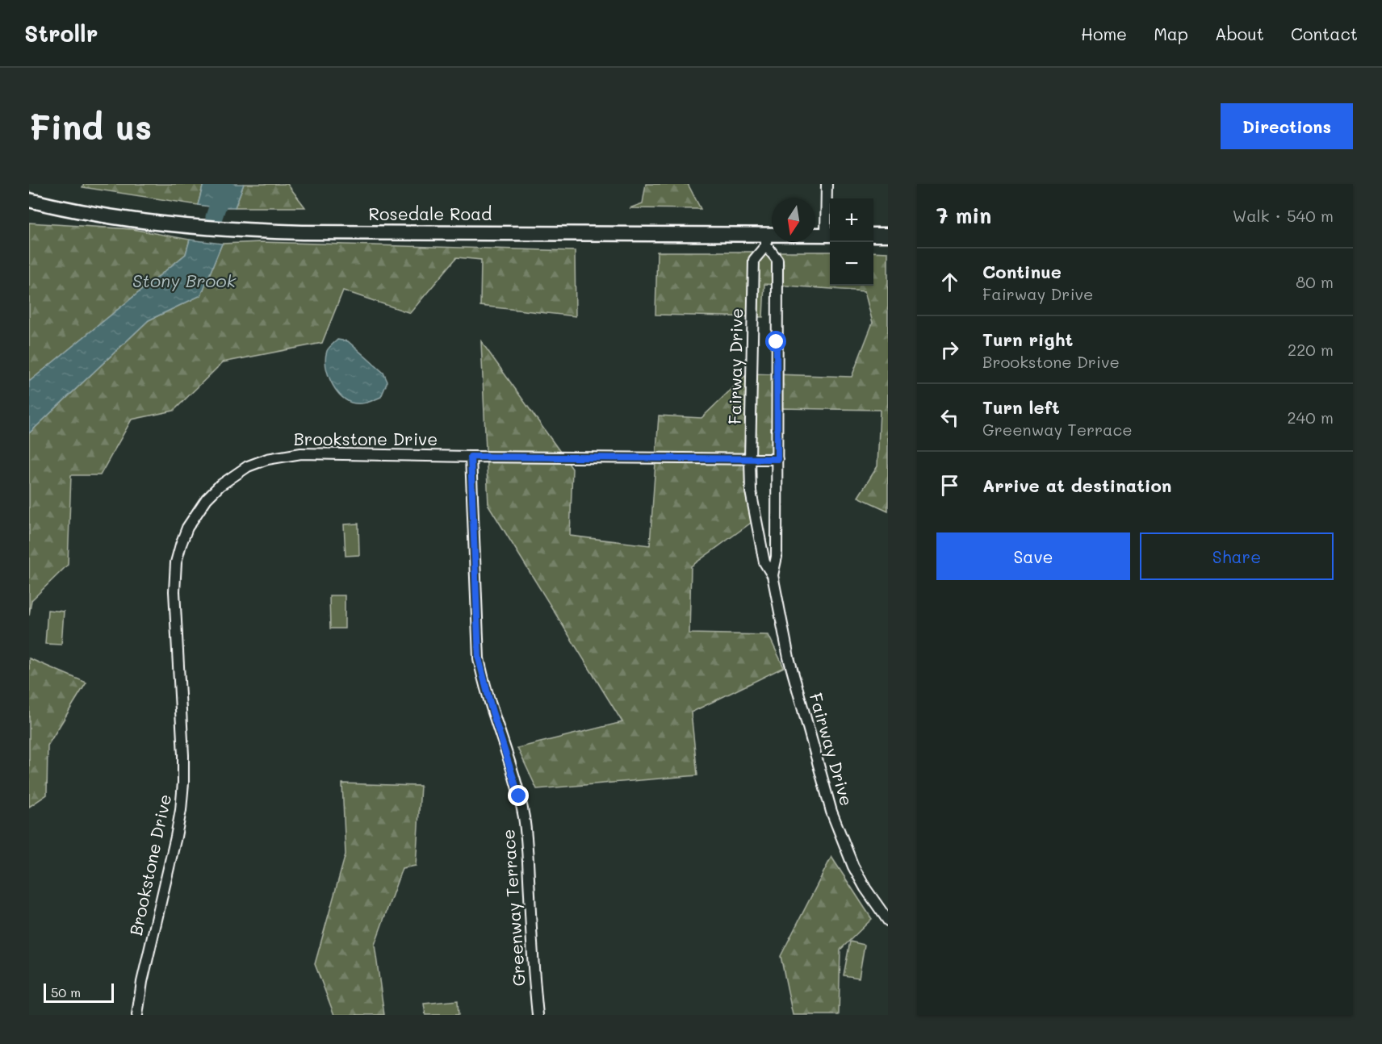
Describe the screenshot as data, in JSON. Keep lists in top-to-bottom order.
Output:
{
  "streets": {
    "street": [
      "Rosedale Road",
      "Fairway Drive",
      "Brookstone Drive",
      "Greenway Terrace"
    ]
  },
  "crossings": [
    ["Rosedale Road", "Fairway Drive"],
    ["Fairway Drive", "Brookstone Drive"],
    ["Brookstone Drive", "Greenway Terrace"]
  ],
  "water": ["Stony Brook"],
  "scale_bar": "50 m",
  "north": "bottom",
  "page": {
    "header": "Strollr",
    "nav": [
      "Home",
      "Map",
      "About",
      "Contact"
    ],
    "buttons": [
      "Directions",
      ["Save", "Share"]
    ],
    "title": "Find us",
    "heading": ["7 min", "Walk · 540 m"],
    "map_buttons": ["+", "−"],
    "list": [
      ["Continue", "Fairway Drive", "80 m"],
      ["Turn right", "Brookstone Drive", "220 m"],
      ["Turn left", "Greenway Terrace", "240 m"],
      "Arrive at destination"
    ],
    "scale": "50 m"
  }
}
